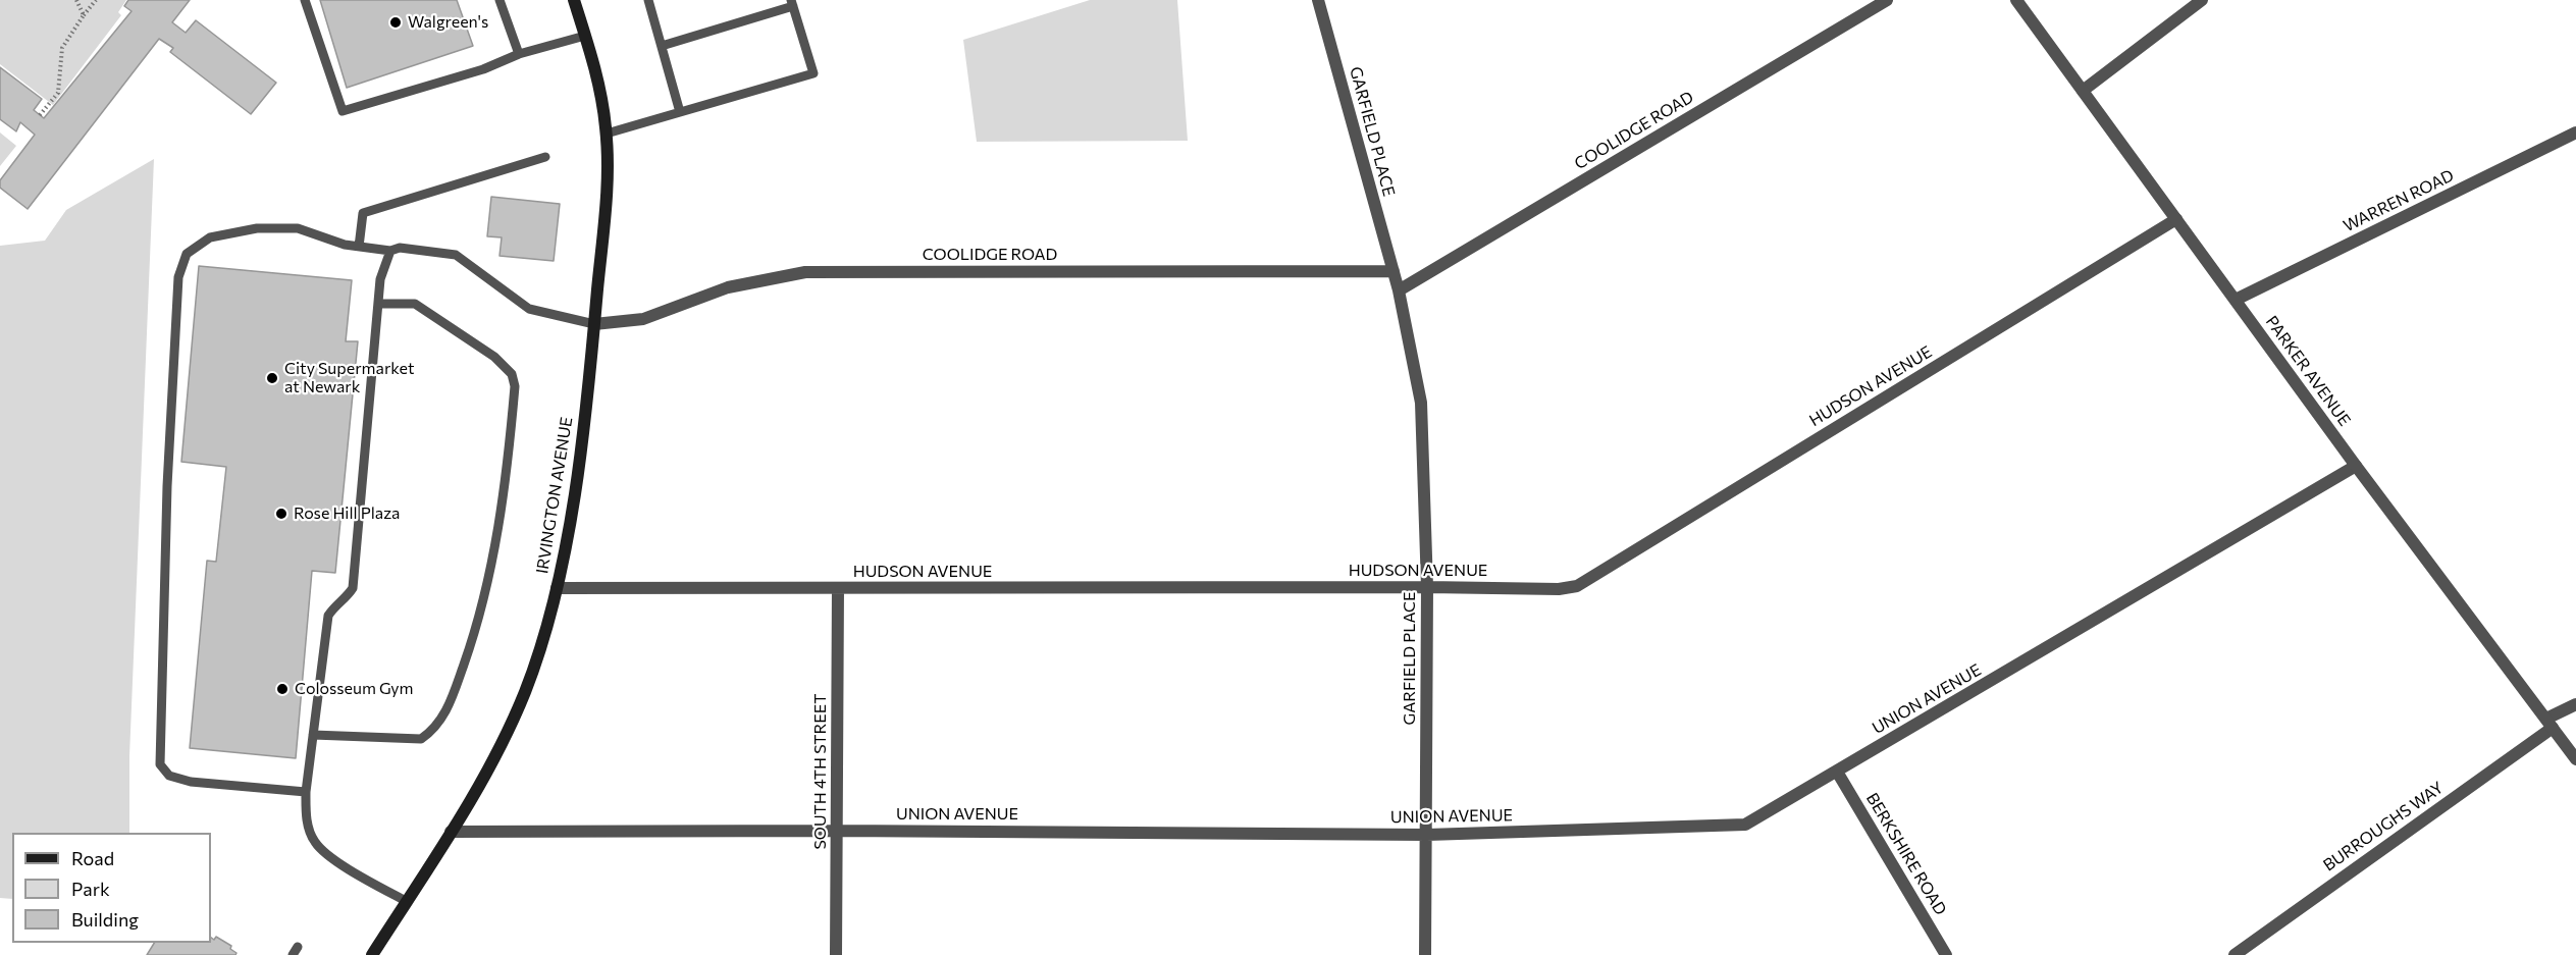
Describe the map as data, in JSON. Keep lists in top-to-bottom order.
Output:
{
  "streets": {
    "main road": ["IRVINGTON AVENUE"],
    "street": [
      "COOLIDGE ROAD",
      "GARFIELD PLACE",
      "WARREN ROAD",
      "PARKER AVENUE",
      "HUDSON AVENUE",
      "UNION AVENUE",
      "SOUTH 4TH STREET",
      "BURROUGHS WAY",
      "BERKSHIRE ROAD"
    ]
  },
  "crossings": [
    ["COOLIDGE ROAD", "GARFIELD PLACE"],
    ["COOLIDGE ROAD", "IRVINGTON AVENUE"],
    ["GARFIELD PLACE", "HUDSON AVENUE"],
    ["GARFIELD PLACE", "UNION AVENUE"],
    ["WARREN ROAD", "PARKER AVENUE"],
    ["PARKER AVENUE", "HUDSON AVENUE"],
    ["PARKER AVENUE", "UNION AVENUE"],
    ["PARKER AVENUE", "BURROUGHS WAY"],
    ["HUDSON AVENUE", "IRVINGTON AVENUE"],
    ["HUDSON AVENUE", "SOUTH 4TH STREET"],
    ["IRVINGTON AVENUE", "UNION AVENUE"],
    ["UNION AVENUE", "SOUTH 4TH STREET"],
    ["UNION AVENUE", "BERKSHIRE ROAD"]
  ],
  "places": [
    "Walgreen's",
    "City Supermarket at Newark",
    "Rose Hill Plaza",
    "Colosseum Gym"
  ],
  "legend": ["Road", "Park", "Building"]
}
